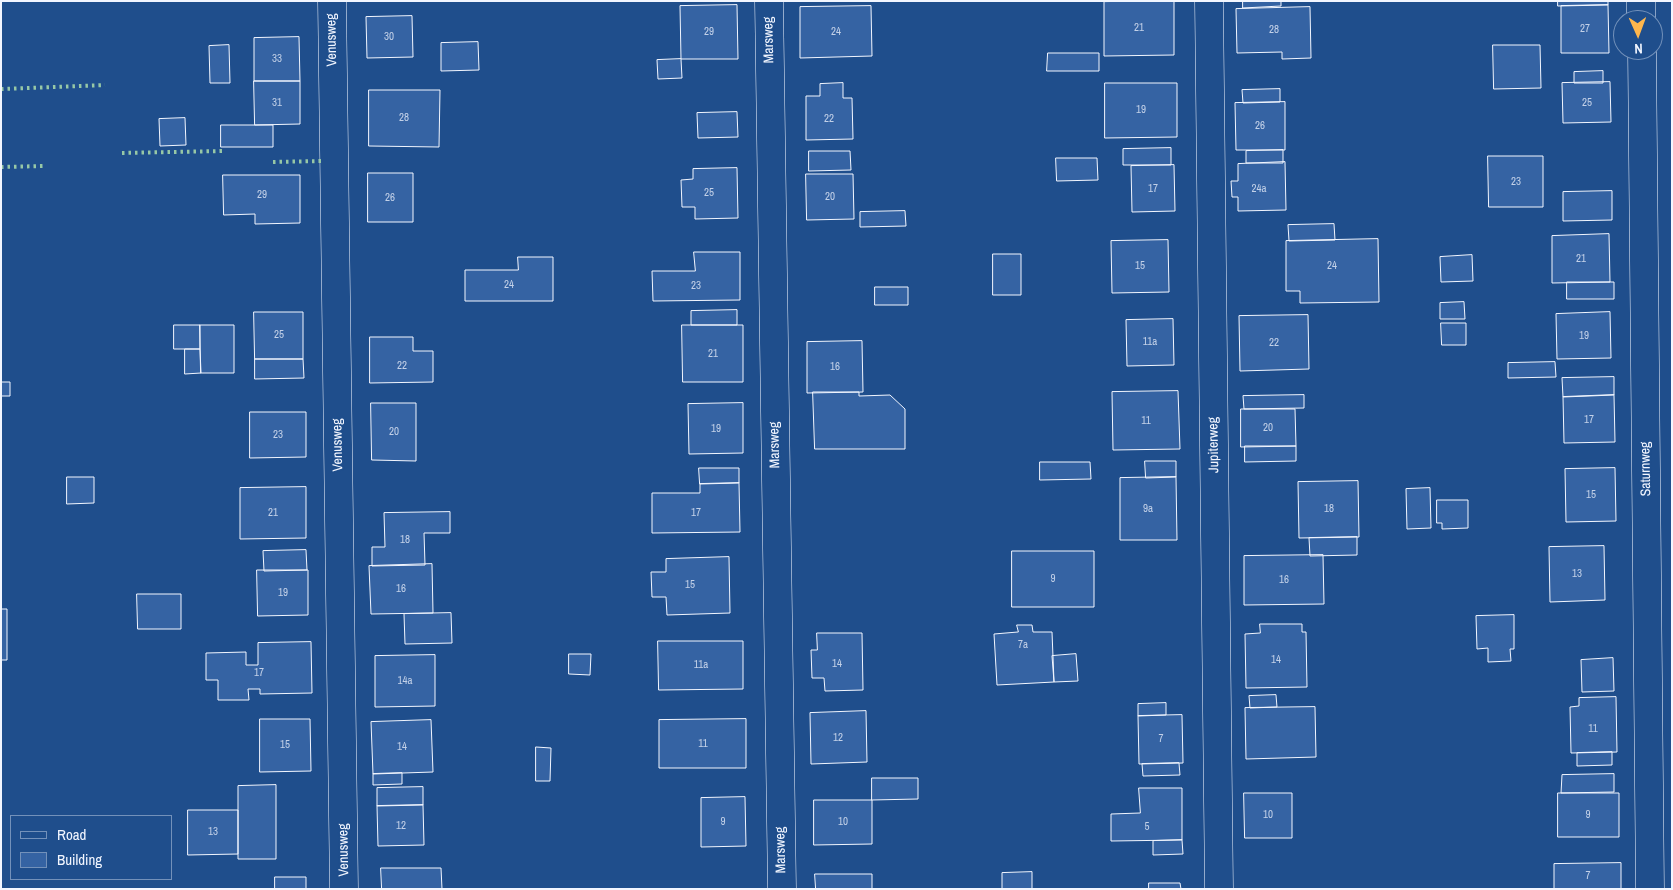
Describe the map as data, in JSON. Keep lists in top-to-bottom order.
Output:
{
  "streets": {
    "street": [
      "Venusweg",
      "Marsweg",
      "Jupiterweg",
      "Saturnweg"
    ]
  },
  "house_numbers": [
    "21",
    "27",
    "28",
    "29",
    "24",
    "30",
    "33",
    "31",
    "25",
    "19",
    "28",
    "22",
    "26",
    "23",
    "17",
    "24a",
    "25",
    "29",
    "20",
    "26",
    "21",
    "15",
    "24",
    "24",
    "23",
    "25",
    "19",
    "11a",
    "22",
    "21",
    "22",
    "16",
    "17",
    "11",
    "20",
    "19",
    "20",
    "23",
    "15",
    "9a",
    "18",
    "21",
    "17",
    "18",
    "13",
    "9",
    "16",
    "15",
    "16",
    "19",
    "7a",
    "14",
    "14",
    "11a",
    "17",
    "14a",
    "11",
    "12",
    "7",
    "11",
    "15",
    "14",
    "10",
    "9",
    "9",
    "10",
    "12",
    "5",
    "13",
    "7"
  ],
  "legend": ["Road", "Building"],
  "north": "bottom"
}
